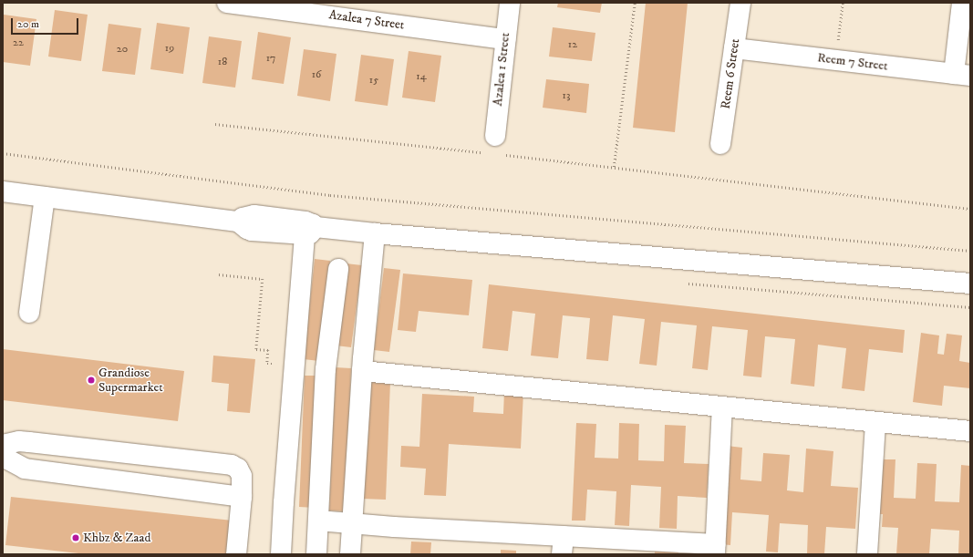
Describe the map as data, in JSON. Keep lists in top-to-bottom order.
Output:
{
  "streets": {
    "street": [
      "Azalea 7 Street",
      "Reem 7 Street",
      "Azalea 1 Street",
      "Reem 6 Street"
    ]
  },
  "crossings": [
    ["Azalea 7 Street", "Azalea 1 Street"],
    ["Reem 7 Street", "Reem 6 Street"]
  ],
  "places": ["Grandiose Supermarket", "Khbz & Zaad"],
  "house_numbers": [
    "22",
    "12",
    "19",
    "20",
    "17",
    "18",
    "16",
    "14",
    "15",
    "13"
  ],
  "scale_bar": "20 m"
}
